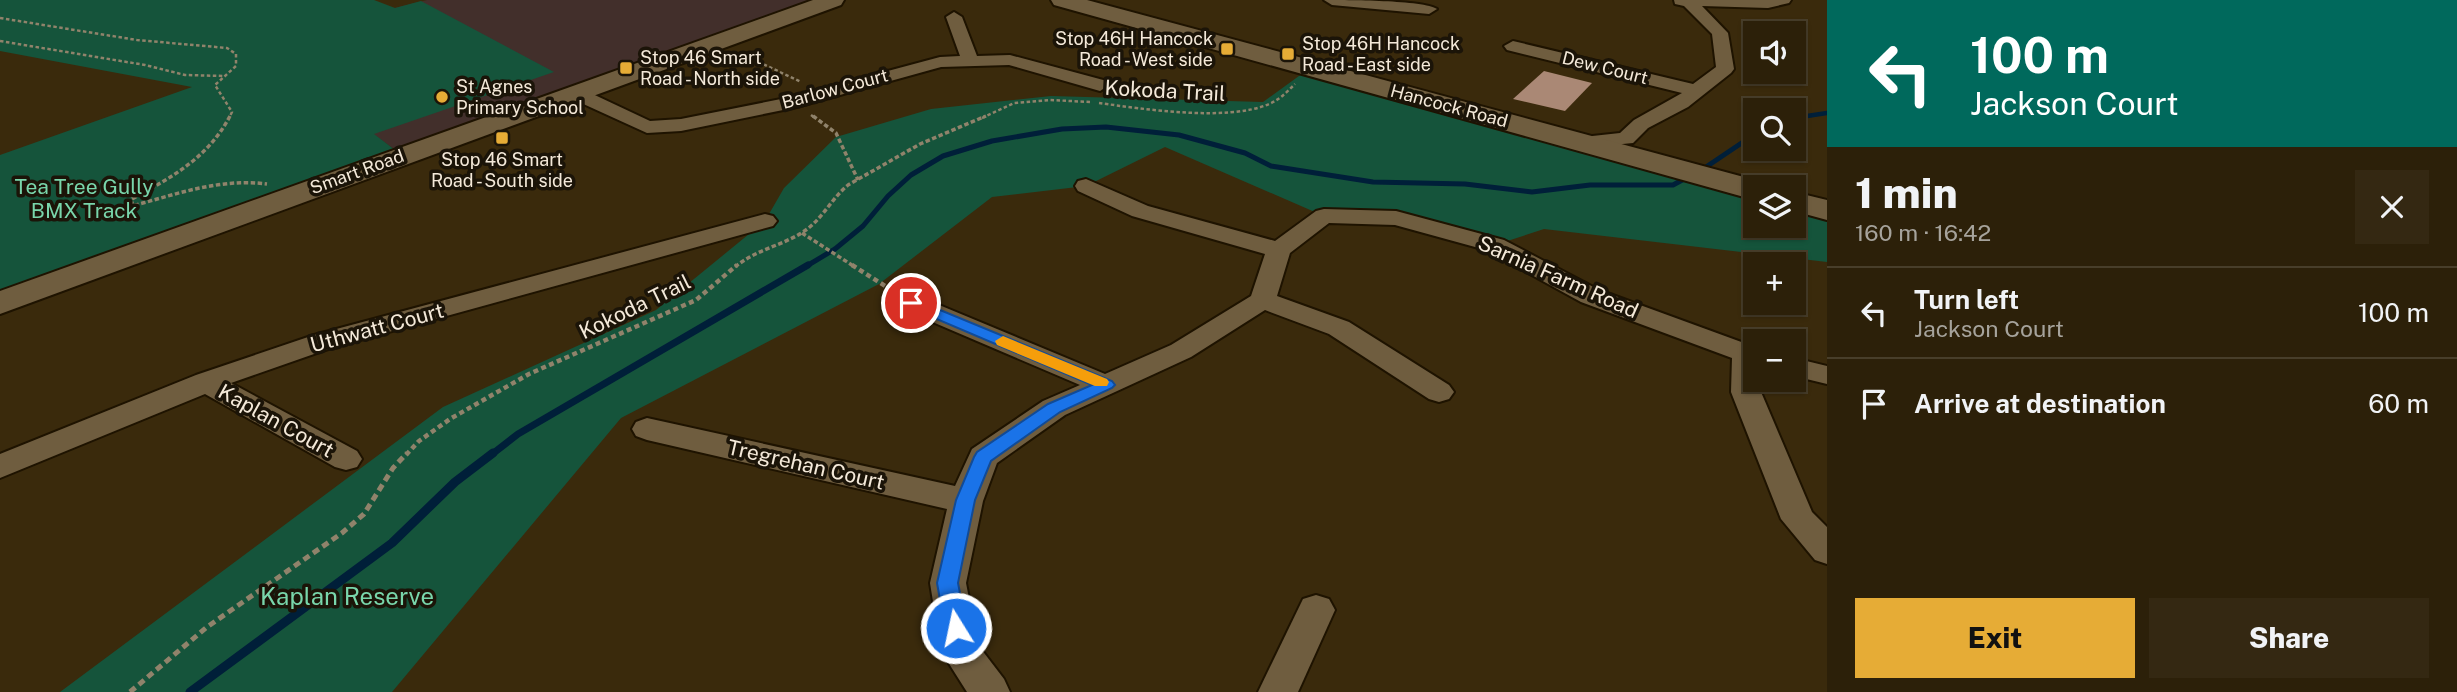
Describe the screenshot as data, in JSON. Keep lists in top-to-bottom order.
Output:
{
  "streets": {
    "main road": ["Hancock Road", "Smart Road"],
    "street": [
      "Dew Court",
      "Barlow Court",
      "Sarnia Farm Road",
      "Uthwatt Court",
      "Kaplan Court",
      "Tregrehan Court"
    ],
    "path": ["Kokoda Trail"]
  },
  "crossings": [
    ["Barlow Court", "Smart Road"],
    ["Kokoda Trail", "Hancock Road"],
    ["Uthwatt Court", "Kaplan Court"]
  ],
  "parks": ["Tea Tree Gully BMX Track", "Kaplan Reserve"],
  "places": {
    "transit": [
      "Stop 46H Hancock Road - West side",
      "Stop 46H Hancock Road - East side",
      "Stop 46 Smart Road - North side",
      "Stop 46 Smart Road - South side"
    ],
    "other": ["St Agnes Primary School"]
  },
  "page": {
    "turn": ["100 m", "Jackson Court"],
    "map_buttons": ["+", "−"],
    "heading": ["1 min", "160 m · 16:42"],
    "list": [
      {
        "name": "Turn left",
        "note": "Jackson Court",
        "value": "100 m"
      },
      {
        "name": "Arrive at destination",
        "value": "60 m"
      }
    ],
    "buttons": ["Exit", "Share"]
  }
}
